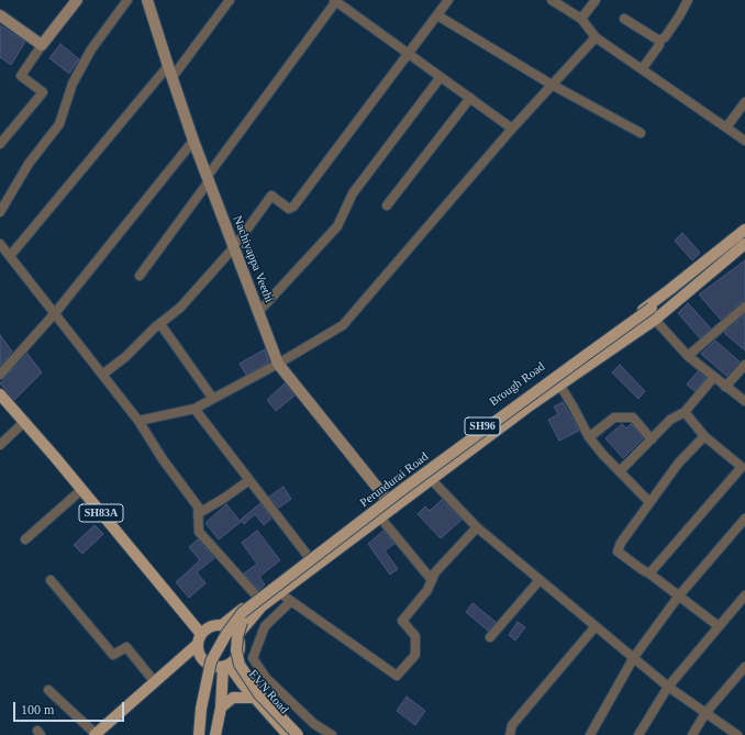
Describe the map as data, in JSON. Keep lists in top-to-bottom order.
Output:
{
  "streets": {
    "main road": [
      "Brough Road",
      "SH96",
      "Perundurai Road",
      "SH83A",
      "EVN Road"
    ],
    "street": ["Nachiyappa Veethi"]
  },
  "crossings": [
    ["Nachiyappa Veethi", "Brough Road"],
    ["Brough Road", "Perundurai Road"],
    ["Brough Road", "SH83A"],
    ["Brough Road", "EVN Road"],
    ["SH83A", "EVN Road"]
  ],
  "scale_bar": "100 m"
}
